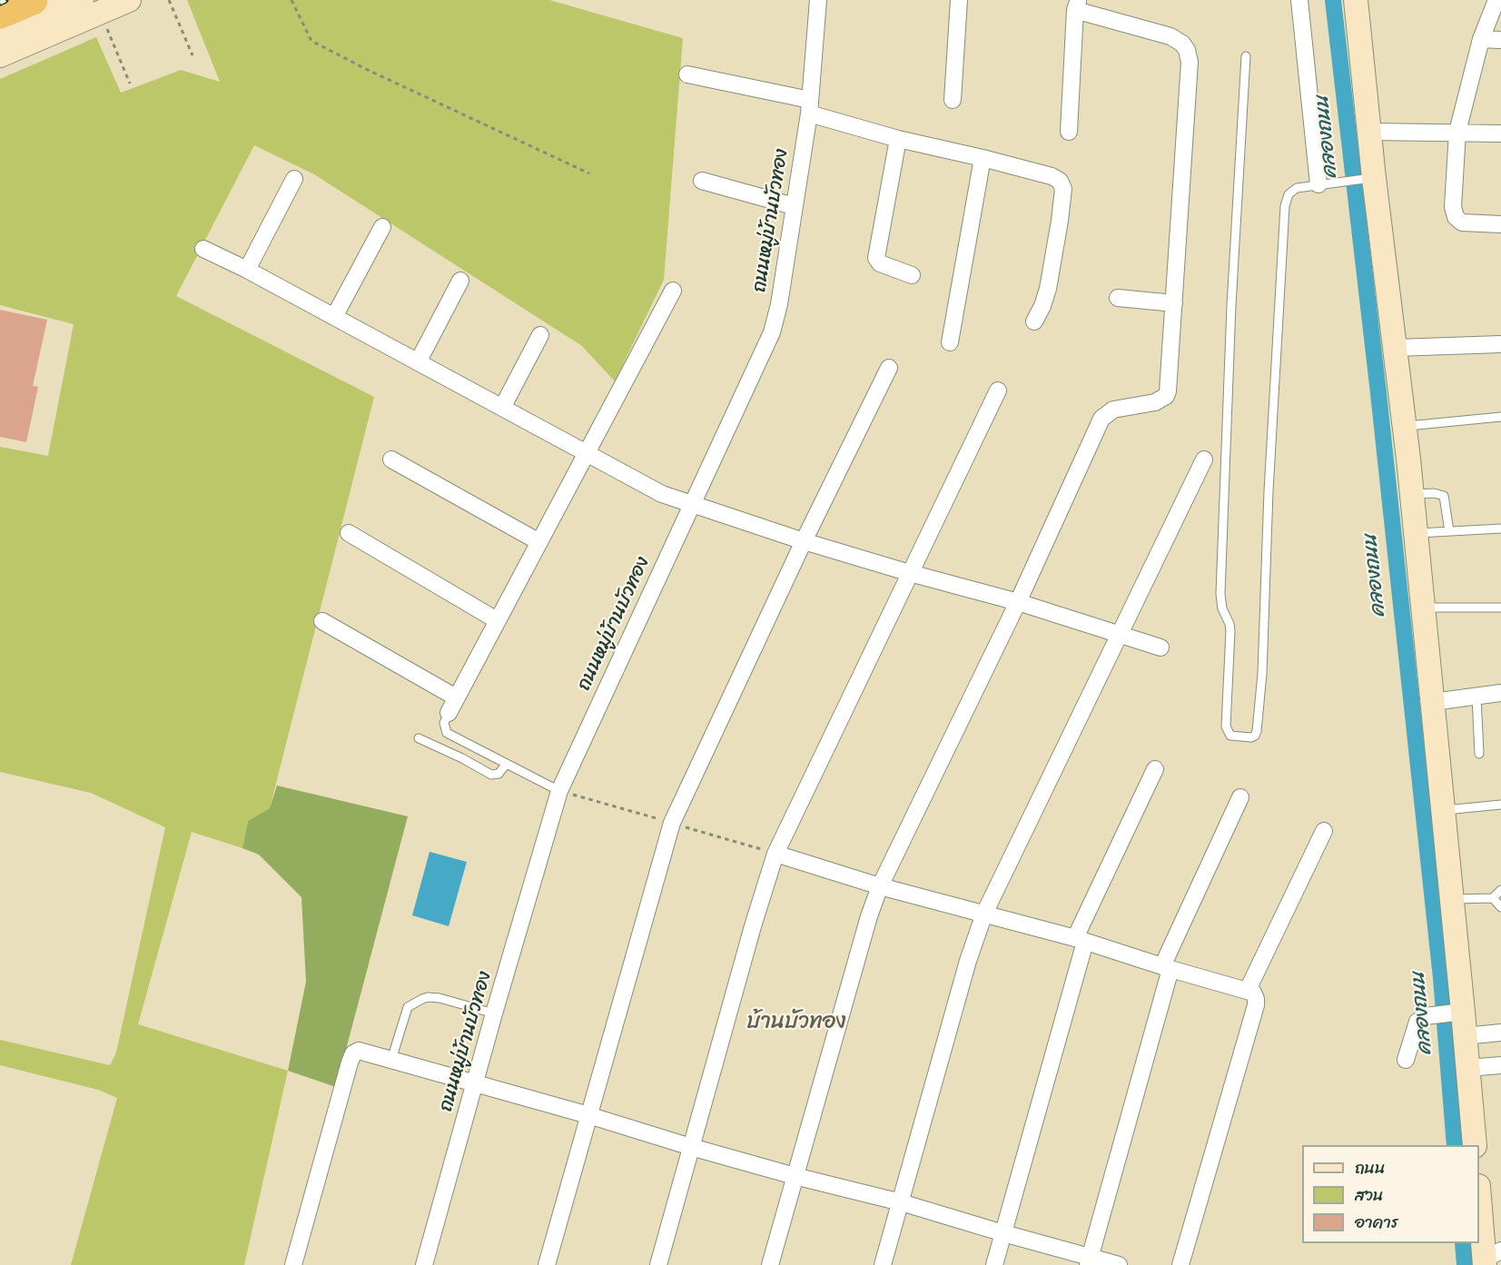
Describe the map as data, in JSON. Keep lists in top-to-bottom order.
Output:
{
  "streets": {
    "street": ["ถนนหมู่บ้านบัวทอง"]
  },
  "districts": ["บ้านบัวทอง"],
  "water": ["คลองถนน"],
  "legend": ["ถนน", "สวน", "อาคาร"]
}
